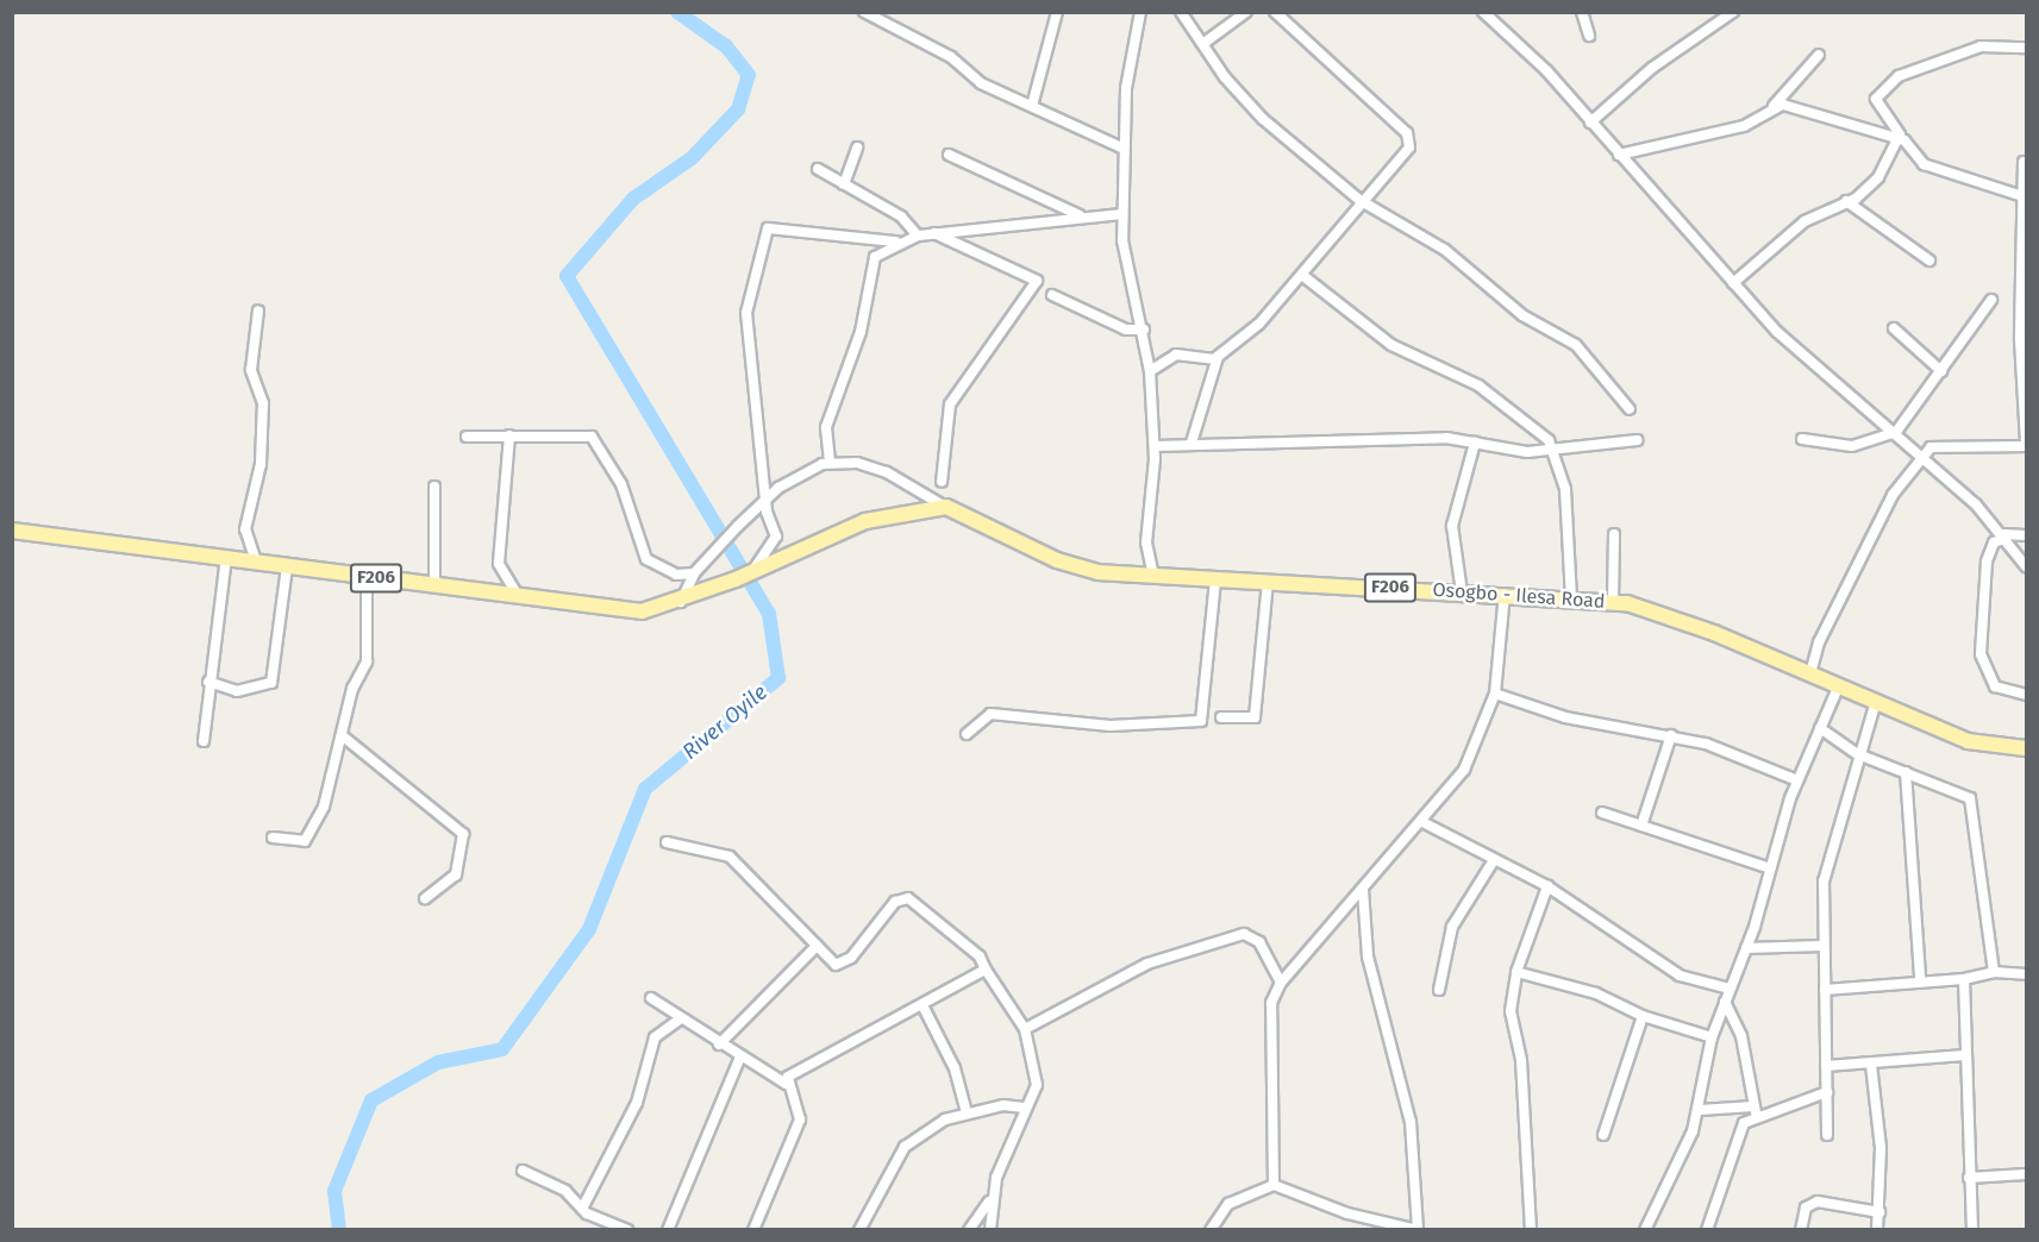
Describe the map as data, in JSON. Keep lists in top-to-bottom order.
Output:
{
  "streets": {
    "main road": ["F206", "Osogbo - Ilesa Road"]
  },
  "crossings": [
    ["F206", "Osogbo - Ilesa Road"]
  ],
  "water": ["River Oyile"]
}
